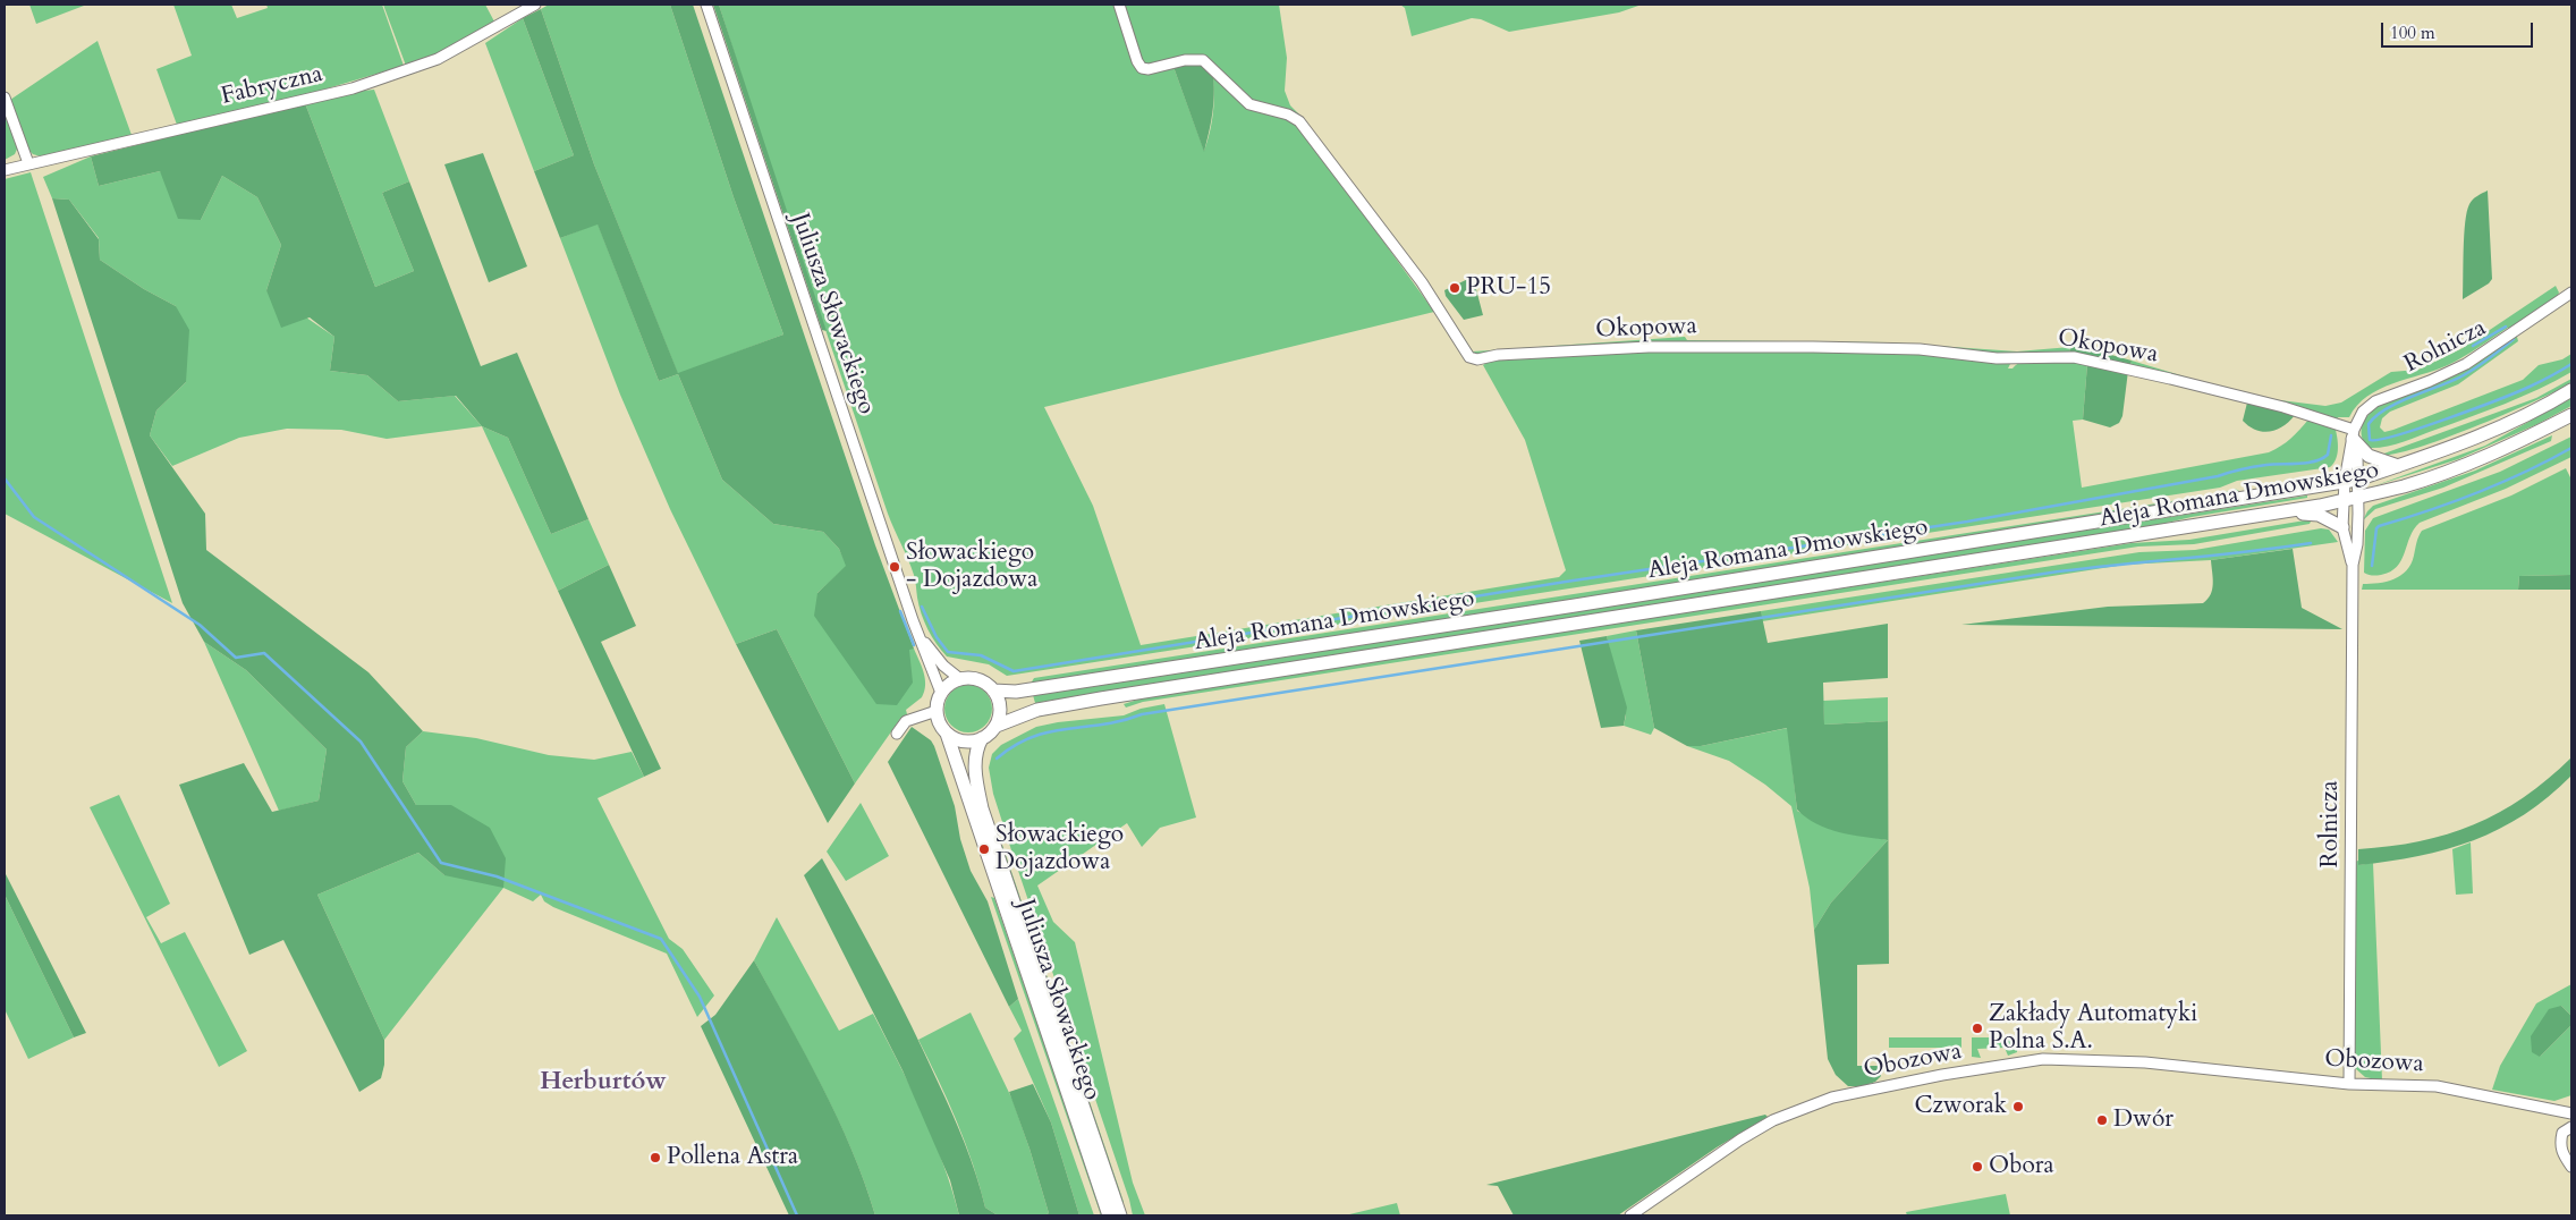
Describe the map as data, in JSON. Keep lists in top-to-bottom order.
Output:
{
  "streets": {
    "main road": ["Juliusza Słowackiego", "Aleja Romana Dmowskiego"],
    "street": [
      "Fabryczna",
      "Okopowa",
      "Rolnicza",
      "Obozowa"
    ]
  },
  "crossings": [
    ["Juliusza Słowackiego", "Aleja Romana Dmowskiego"],
    ["Okopowa", "Rolnicza"],
    ["Rolnicza", "Aleja Romana Dmowskiego"],
    ["Rolnicza", "Obozowa"]
  ],
  "districts": ["Herburtów"],
  "places": [
    "PRU-15",
    "Słowackiego - Dojazdowa",
    "Słowackiego Dojazdowa",
    "Zakłady Automatyki Polna S.A.",
    "Czworak",
    "Dwór",
    "Pollena Astra",
    "Obora"
  ],
  "scale_bar": "100 m"
}
